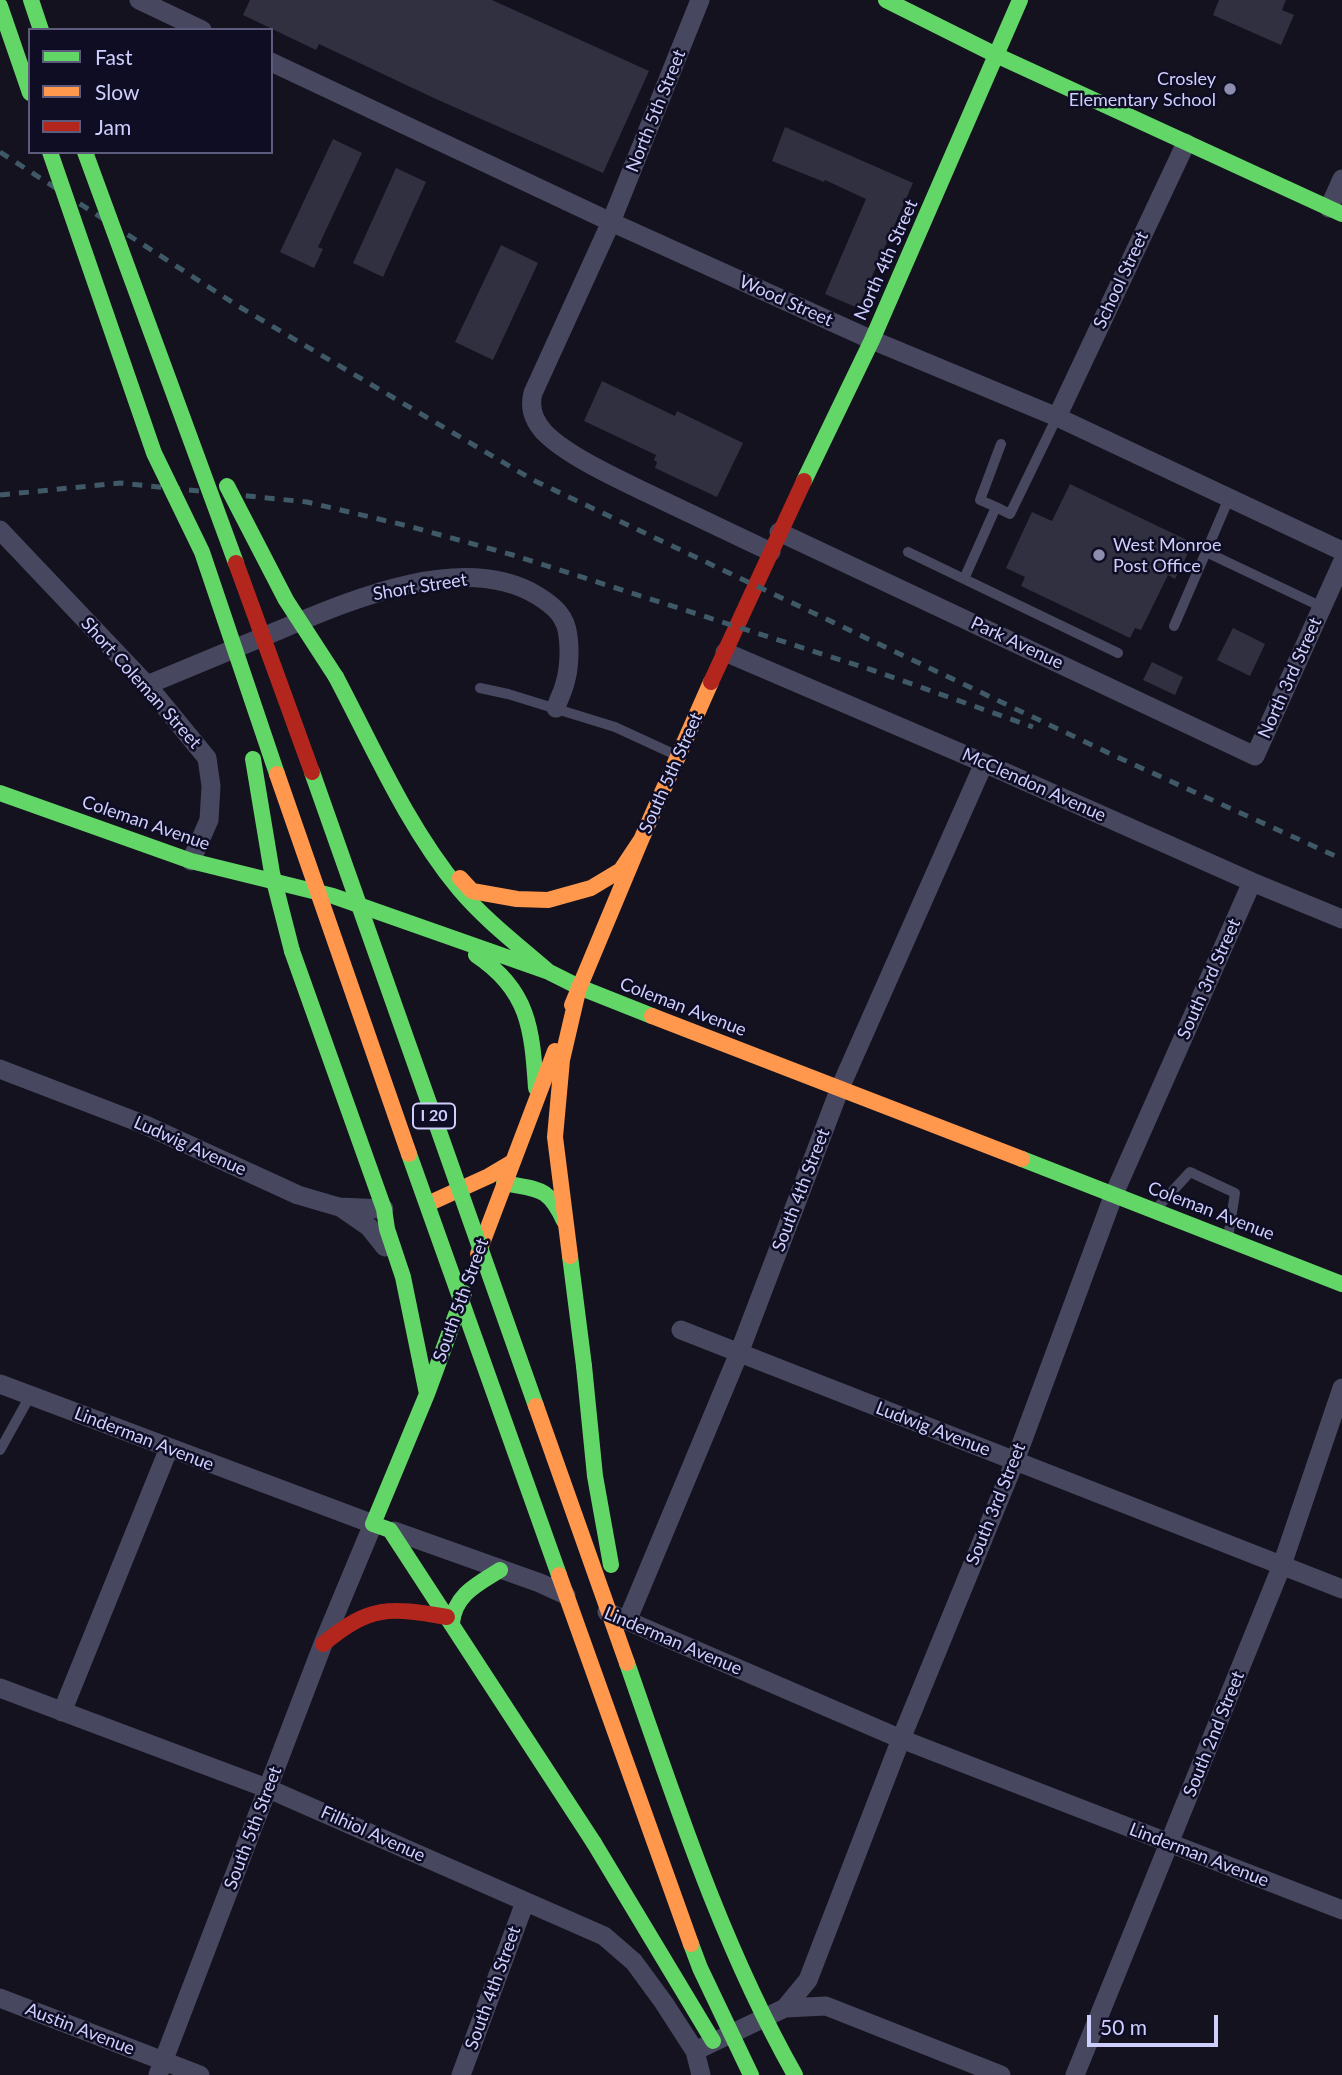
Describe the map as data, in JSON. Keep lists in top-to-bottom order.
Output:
{
  "streets": {
    "main road": [
      "North 4th Street",
      "South 5th Street",
      "Coleman Avenue",
      "I 20"
    ],
    "street": [
      "North 5th Street",
      "School Street",
      "Wood Street",
      "Short Street",
      "Park Avenue",
      "North 3rd Street",
      "Short Coleman Street",
      "McClendon Avenue",
      "South 3rd Street",
      "Ludwig Avenue",
      "South 4th Street",
      "Linderman Avenue",
      "South 2nd Street",
      "Filhiol Avenue",
      "Austin Avenue"
    ]
  },
  "crossings": [
    ["North 5th Street", "Wood Street"],
    ["North 5th Street", "South 5th Street"],
    ["North 4th Street", "Wood Street"],
    ["North 4th Street", "Park Avenue"],
    ["North 4th Street", "South 5th Street"],
    ["School Street", "Wood Street"],
    ["Short Street", "Short Coleman Street"],
    ["Park Avenue", "North 3rd Street"],
    ["Park Avenue", "South 5th Street"],
    ["Short Coleman Street", "Coleman Avenue"],
    ["South 5th Street", "McClendon Avenue"],
    ["South 5th Street", "Coleman Avenue"],
    ["South 5th Street", "Linderman Avenue"],
    ["South 5th Street", "Filhiol Avenue"],
    ["South 5th Street", "Austin Avenue"],
    ["McClendon Avenue", "South 3rd Street"],
    ["McClendon Avenue", "South 4th Street"],
    ["Coleman Avenue", "South 3rd Street"],
    ["Coleman Avenue", "South 4th Street"],
    ["South 3rd Street", "Ludwig Avenue"],
    ["South 3rd Street", "Linderman Avenue"],
    ["South 3rd Street", "Filhiol Avenue"],
    ["Ludwig Avenue", "South 4th Street"],
    ["Ludwig Avenue", "South 2nd Street"],
    ["South 4th Street", "Linderman Avenue"],
    ["South 4th Street", "Filhiol Avenue"],
    ["Linderman Avenue", "South 2nd Street"]
  ],
  "places": ["Crosley Elementary School", "West Monroe Post Office"],
  "legend": ["Fast", "Slow", "Jam"],
  "scale_bar": "50 m"
}
